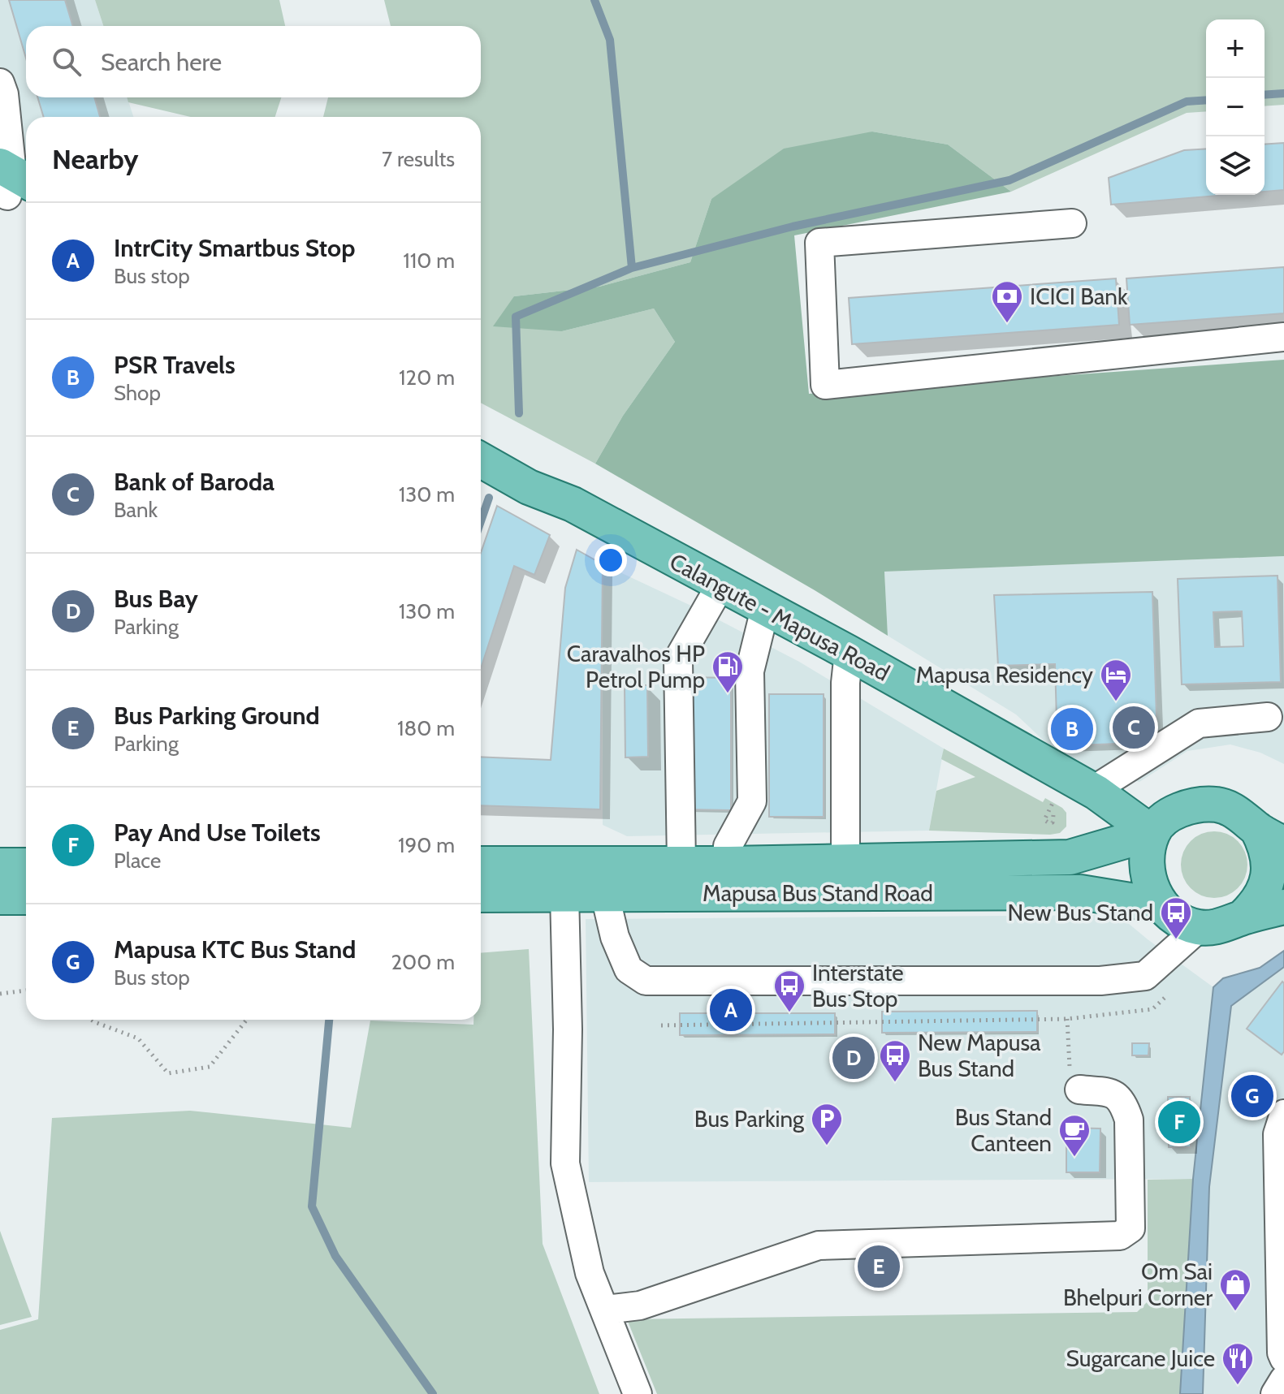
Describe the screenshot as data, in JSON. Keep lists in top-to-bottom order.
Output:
{
  "streets": {
    "main road": ["Calangute - Mapusa Road", "Mapusa Bus Stand Road"]
  },
  "crossings": [
    ["Calangute - Mapusa Road", "Mapusa Bus Stand Road"]
  ],
  "places": {
    "bank": ["ICICI Bank"],
    "fuel station": ["Caravalhos HP Petrol Pump"],
    "hotel": ["Mapusa Residency"],
    "bus stop": ["New Bus Stand", "Interstate Bus Stop", "New Mapusa Bus Stand"],
    "parking": ["Bus Parking"],
    "cafe": ["Bus Stand Canteen"],
    "shop": ["Om Sai Bhelpuri Corner"],
    "restaurant": ["Sugarcane Juice"]
  },
  "page": {
    "map_buttons": ["+", "−"],
    "search": "Search here",
    "heading": ["Nearby", "7 results"],
    "list": [
      {
        "mark": "A",
        "name": "IntrCity Smartbus Stop",
        "note": "Bus stop",
        "value": "110 m"
      },
      {
        "mark": "B",
        "name": "PSR Travels",
        "note": "Shop",
        "value": "120 m"
      },
      {
        "mark": "C",
        "name": "Bank of Baroda",
        "note": "Bank",
        "value": "130 m"
      },
      {
        "mark": "D",
        "name": "Bus Bay",
        "note": "Parking",
        "value": "130 m"
      },
      {
        "mark": "E",
        "name": "Bus Parking Ground",
        "note": "Parking",
        "value": "180 m"
      },
      {
        "mark": "F",
        "name": "Pay And Use Toilets",
        "note": "Place",
        "value": "190 m"
      },
      {
        "mark": "G",
        "name": "Mapusa KTC Bus Stand",
        "note": "Bus stop",
        "value": "200 m"
      }
    ],
    "pins": [
      "C",
      "B",
      "A",
      "D",
      "G",
      "F",
      "E"
    ]
  }
}
